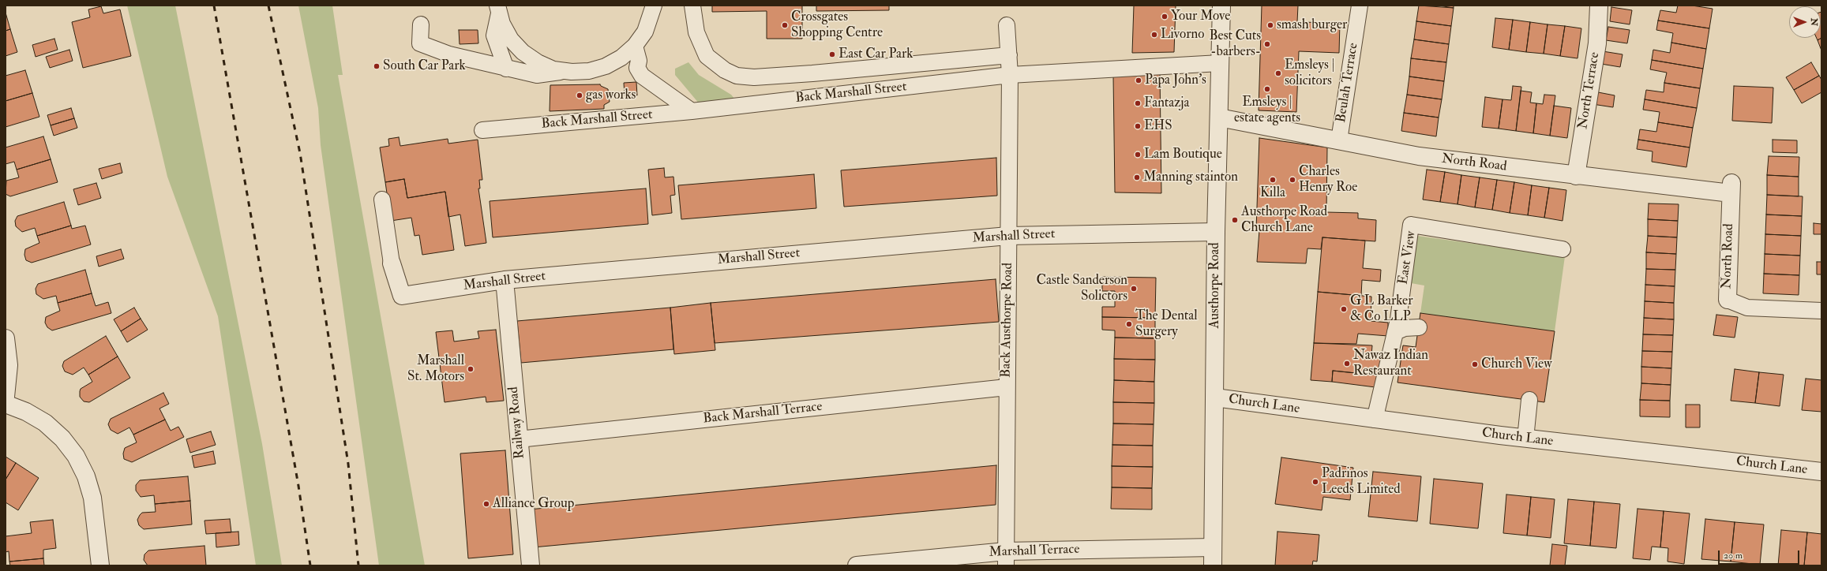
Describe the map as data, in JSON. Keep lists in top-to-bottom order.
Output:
{
  "streets": {
    "street": [
      "North Terrace",
      "North Road",
      "Marshall Street",
      "Austhorpe Road",
      "Church Lane",
      "Railway Road",
      "Marshall Terrace"
    ],
    "lane": [
      "Beulah Terrace",
      "Back Marshall Street",
      "East View",
      "Back Austhorpe Road",
      "Back Marshall Terrace"
    ]
  },
  "crossings": [
    ["Beulah Terrace", "North Road"],
    ["North Terrace", "North Road"],
    ["Back Marshall Street", "Austhorpe Road"],
    ["Back Marshall Street", "Back Austhorpe Road"],
    ["North Road", "Austhorpe Road"],
    ["Marshall Street", "Austhorpe Road"],
    ["Marshall Street", "Back Austhorpe Road"],
    ["Marshall Street", "Railway Road"],
    ["East View", "Church Lane"],
    ["Austhorpe Road", "Church Lane"],
    ["Austhorpe Road", "Marshall Terrace"],
    ["Back Austhorpe Road", "Back Marshall Terrace"],
    ["Back Austhorpe Road", "Marshall Terrace"],
    ["Back Marshall Terrace", "Railway Road"]
  ],
  "places": [
    "Your Move",
    "Crossgates Shopping Centre",
    "smash burger",
    "Livorno",
    "Best Cuts -barbers-",
    "East Car Park",
    "South Car Park",
    "Emsleys | solicitors",
    "Papa John's",
    "Emsleys | estate agents",
    "gas works",
    "Fantazja",
    "EHS",
    "Lam Boutique",
    "Manning stainton",
    "Killa",
    "Charles Henry Roe",
    "Austhorpe Road Church Lane",
    "Castle Sanderson Solictors",
    "G L Barker & Co LLP",
    "The Dental Surgery",
    "Nawaz Indian Restaurant",
    "Church View",
    "Marshall St. Motors",
    "Padrinos Leeds Limited",
    "Alliance Group"
  ],
  "scale_bar": "20 m",
  "north": "right"
}
